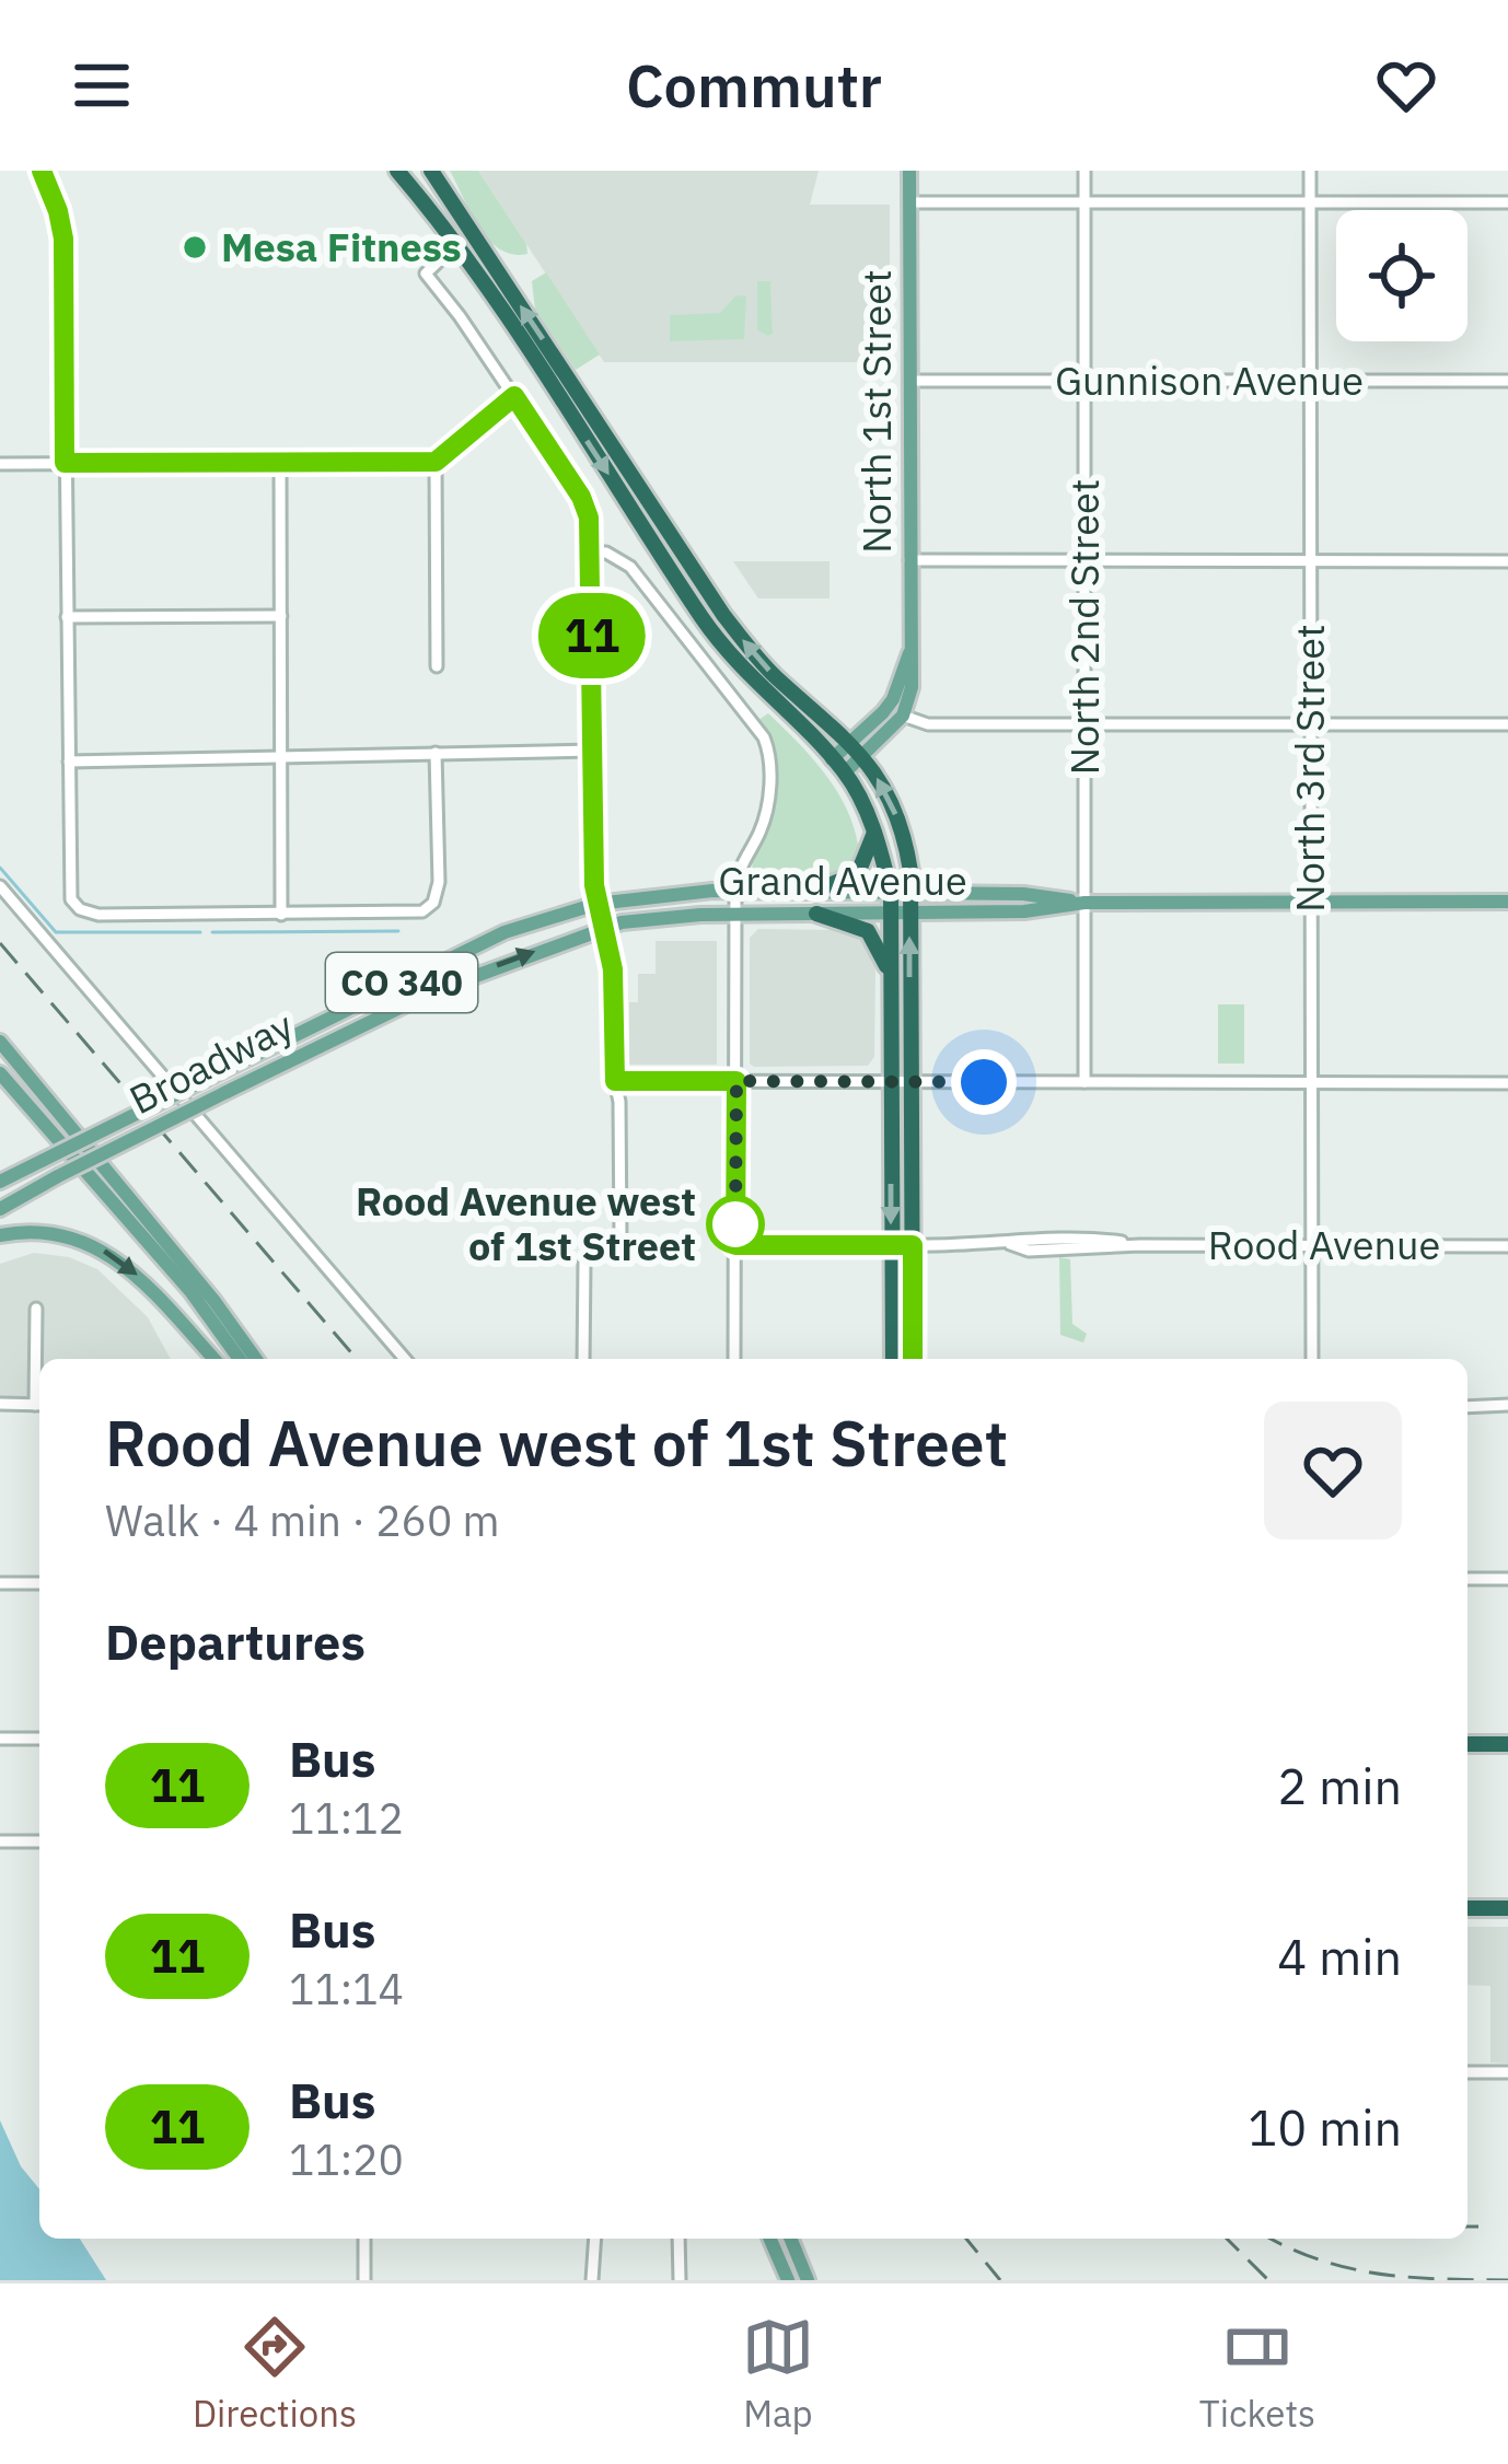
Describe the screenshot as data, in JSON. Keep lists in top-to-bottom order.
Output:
{
  "streets": {
    "main road": [
      "North 1st Street",
      "Grand Avenue",
      "CO 340",
      "Broadway"
    ],
    "street": [
      "Gunnison Avenue",
      "North 2nd Street",
      "North 3rd Street",
      "Rood Avenue"
    ]
  },
  "crossings": [
    ["Gunnison Avenue", "North 1st Street"],
    ["Gunnison Avenue", "North 2nd Street"],
    ["Gunnison Avenue", "North 3rd Street"],
    ["North 2nd Street", "Grand Avenue"],
    ["North 3rd Street", "Grand Avenue"],
    ["North 3rd Street", "Rood Avenue"],
    ["Grand Avenue", "CO 340"],
    ["Grand Avenue", "Broadway"],
    ["CO 340", "Broadway"]
  ],
  "places": ["Mesa Fitness", "Rood Avenue west of 1st Street"],
  "lines": ["bus line 11"],
  "page": {
    "header": "Commutr",
    "on_map": "11",
    "heading": [
      ["Rood Avenue west of 1st Street", "Walk · 4 min · 260 m"],
      "Departures"
    ],
    "list": [
      {
        "mark": "11",
        "name": "Bus",
        "note": "11:12",
        "value": "2 min"
      },
      {
        "mark": "11",
        "name": "Bus",
        "note": "11:14",
        "value": "4 min"
      },
      {
        "mark": "11",
        "name": "Bus",
        "note": "11:20",
        "value": "10 min"
      }
    ],
    "tabs": ["Directions", "Map", "Tickets"]
  }
}
